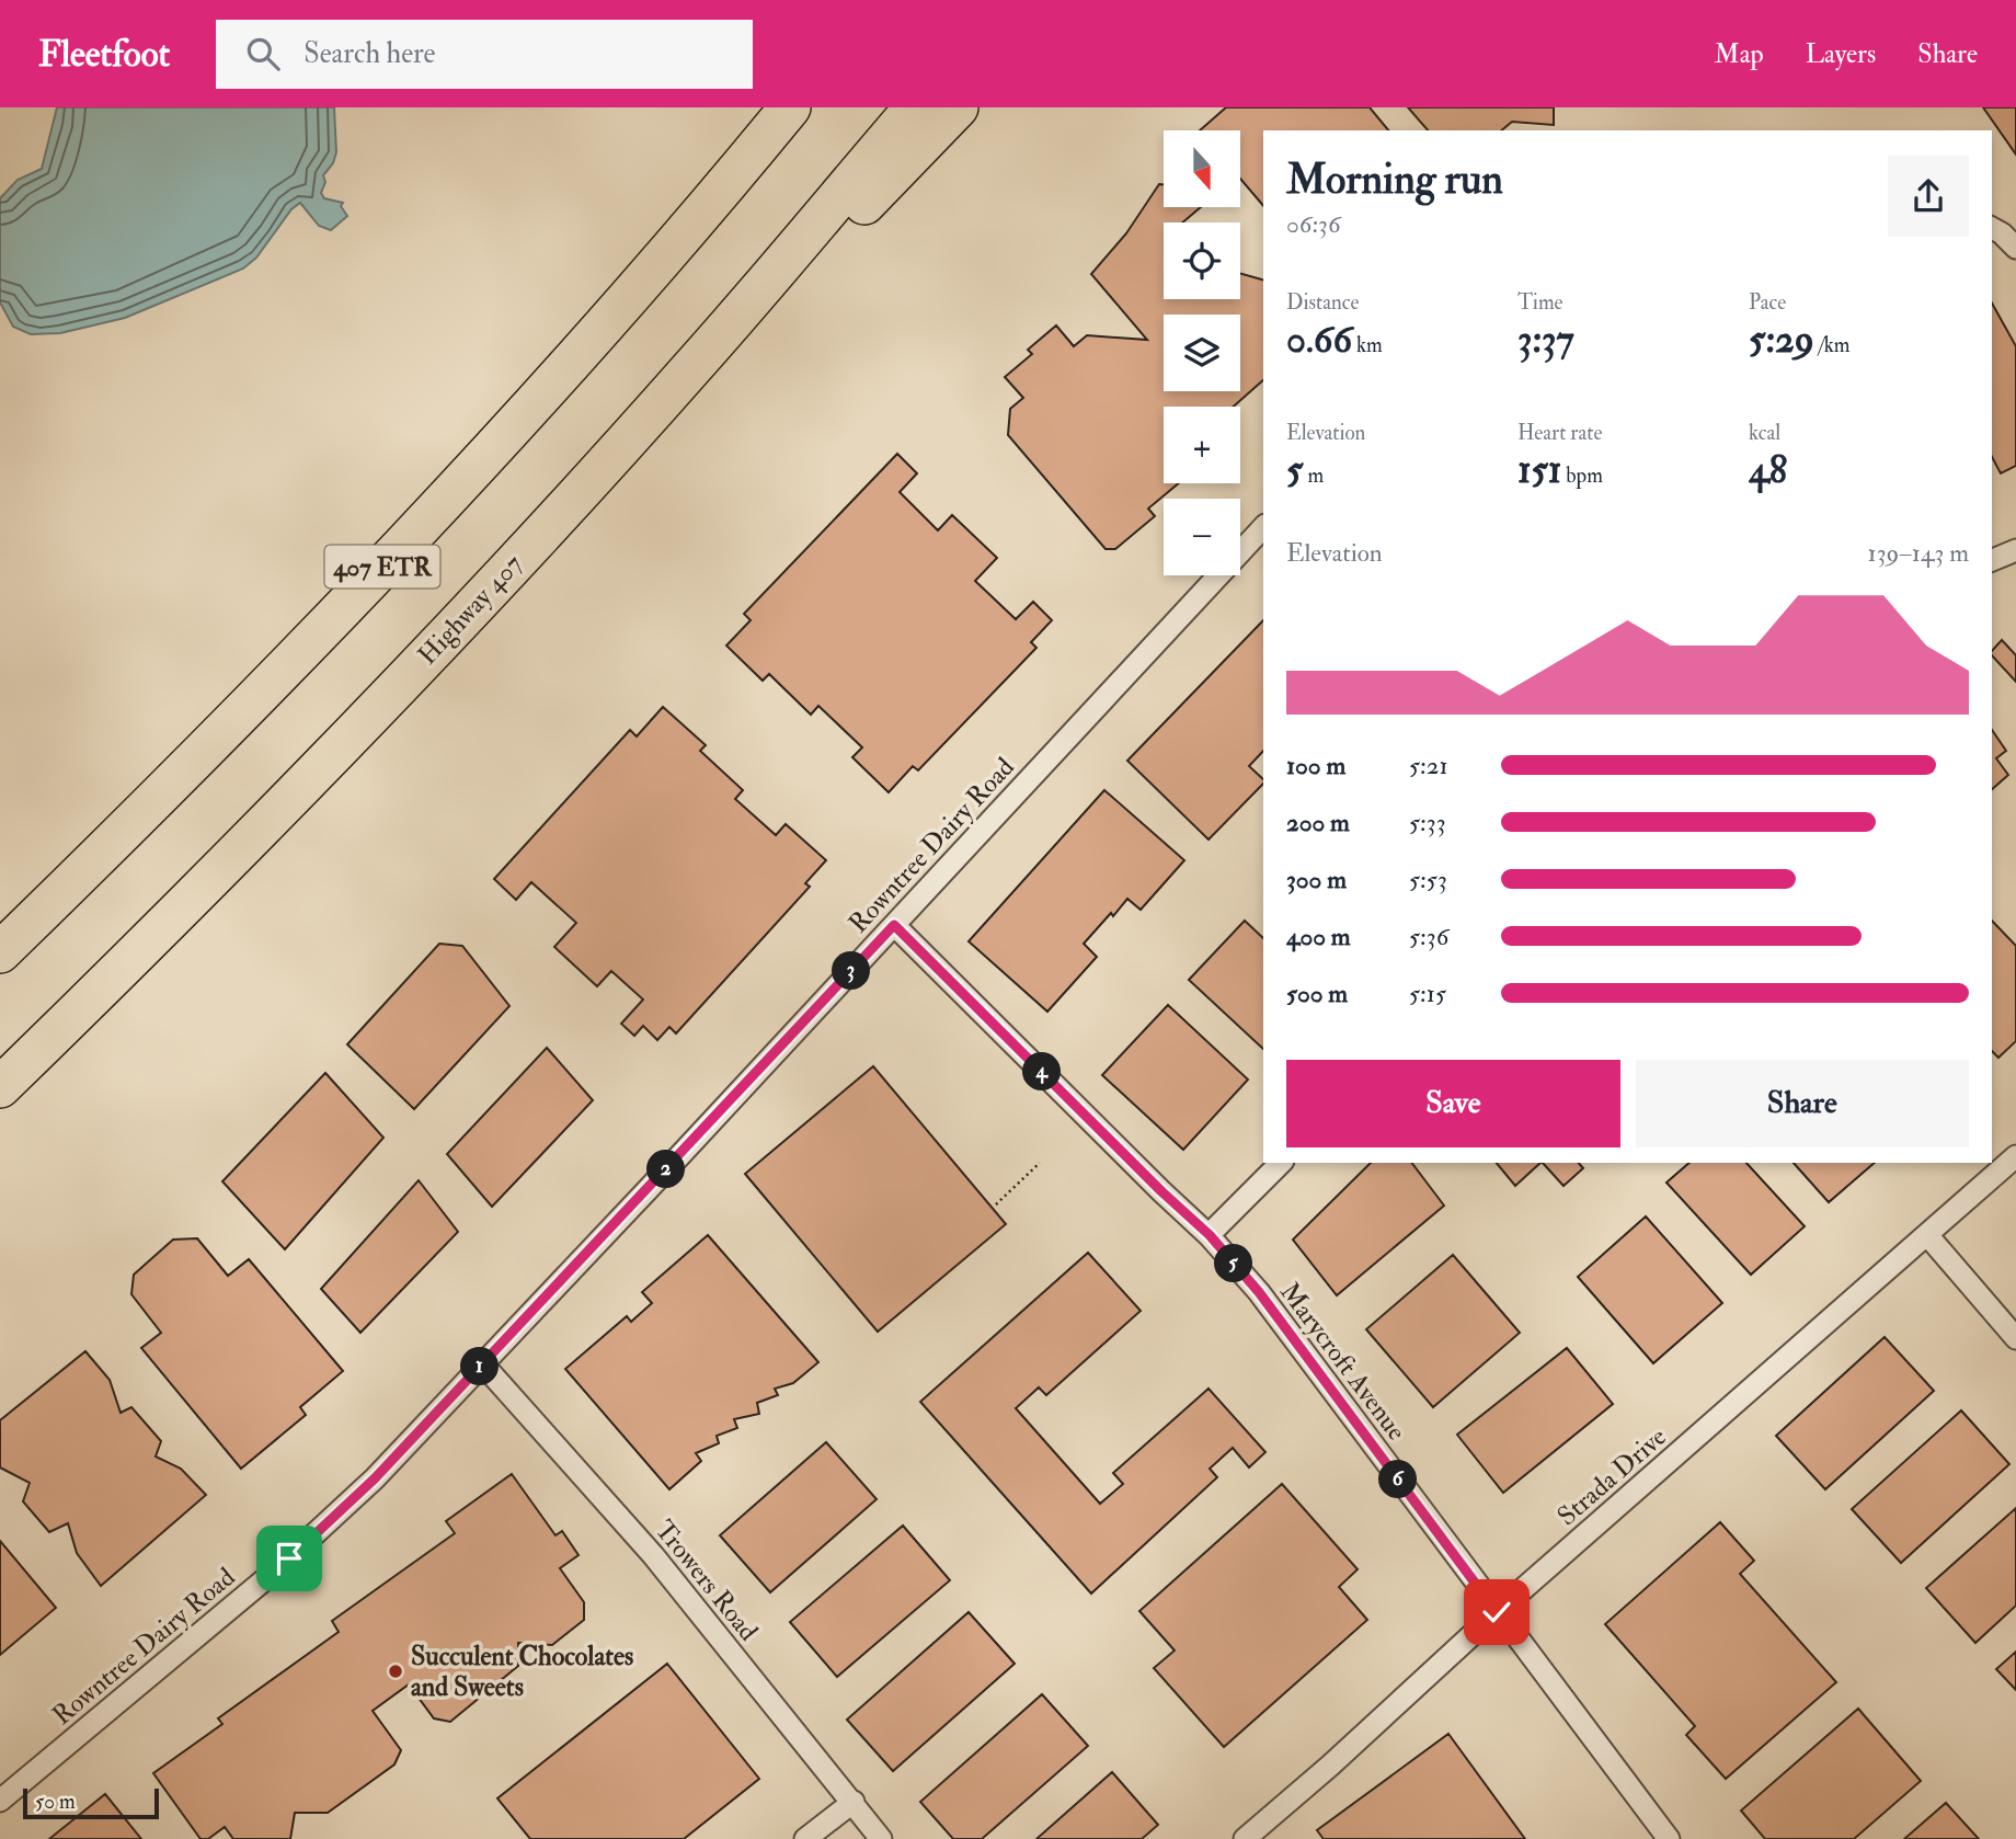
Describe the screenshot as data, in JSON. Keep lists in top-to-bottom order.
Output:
{
  "streets": {
    "highway": ["407 ETR", "Highway 407"],
    "street": [
      "Rowntree Dairy Road",
      "Marycroft Avenue",
      "Strada Drive",
      "Trowers Road"
    ]
  },
  "crossings": [
    ["Rowntree Dairy Road", "Marycroft Avenue"],
    ["Rowntree Dairy Road", "Trowers Road"],
    ["Marycroft Avenue", "Strada Drive"]
  ],
  "places": ["Succulent Chocolates and Sweets"],
  "scale_bar": "50 m",
  "north": "bottom",
  "page": {
    "header": "Fleetfoot",
    "search": "Search here",
    "nav": ["Map", "Layers", "Share"],
    "map_buttons": ["+", "−"],
    "heading": ["Morning run", "06:36"],
    "stats": [
      ["Distance", "0.66 km"],
      ["Time", "3:37"],
      ["Pace", "5:29 /km"],
      ["Elevation", "5 m"],
      ["Heart rate", "151 bpm"],
      ["kcal", "48"]
    ],
    "chart": ["Elevation", "139–143 m"],
    "list": [
      {
        "name": "100 m",
        "note": "5:21"
      },
      {
        "name": "200 m",
        "note": "5:33"
      },
      {
        "name": "300 m",
        "note": "5:53"
      },
      {
        "name": "400 m",
        "note": "5:36"
      },
      {
        "name": "500 m",
        "note": "5:15"
      }
    ],
    "pins": [
      "3",
      "4",
      "2",
      "5",
      "1",
      "6"
    ],
    "buttons": ["Save", "Share"],
    "scale": "50 m"
  }
}
